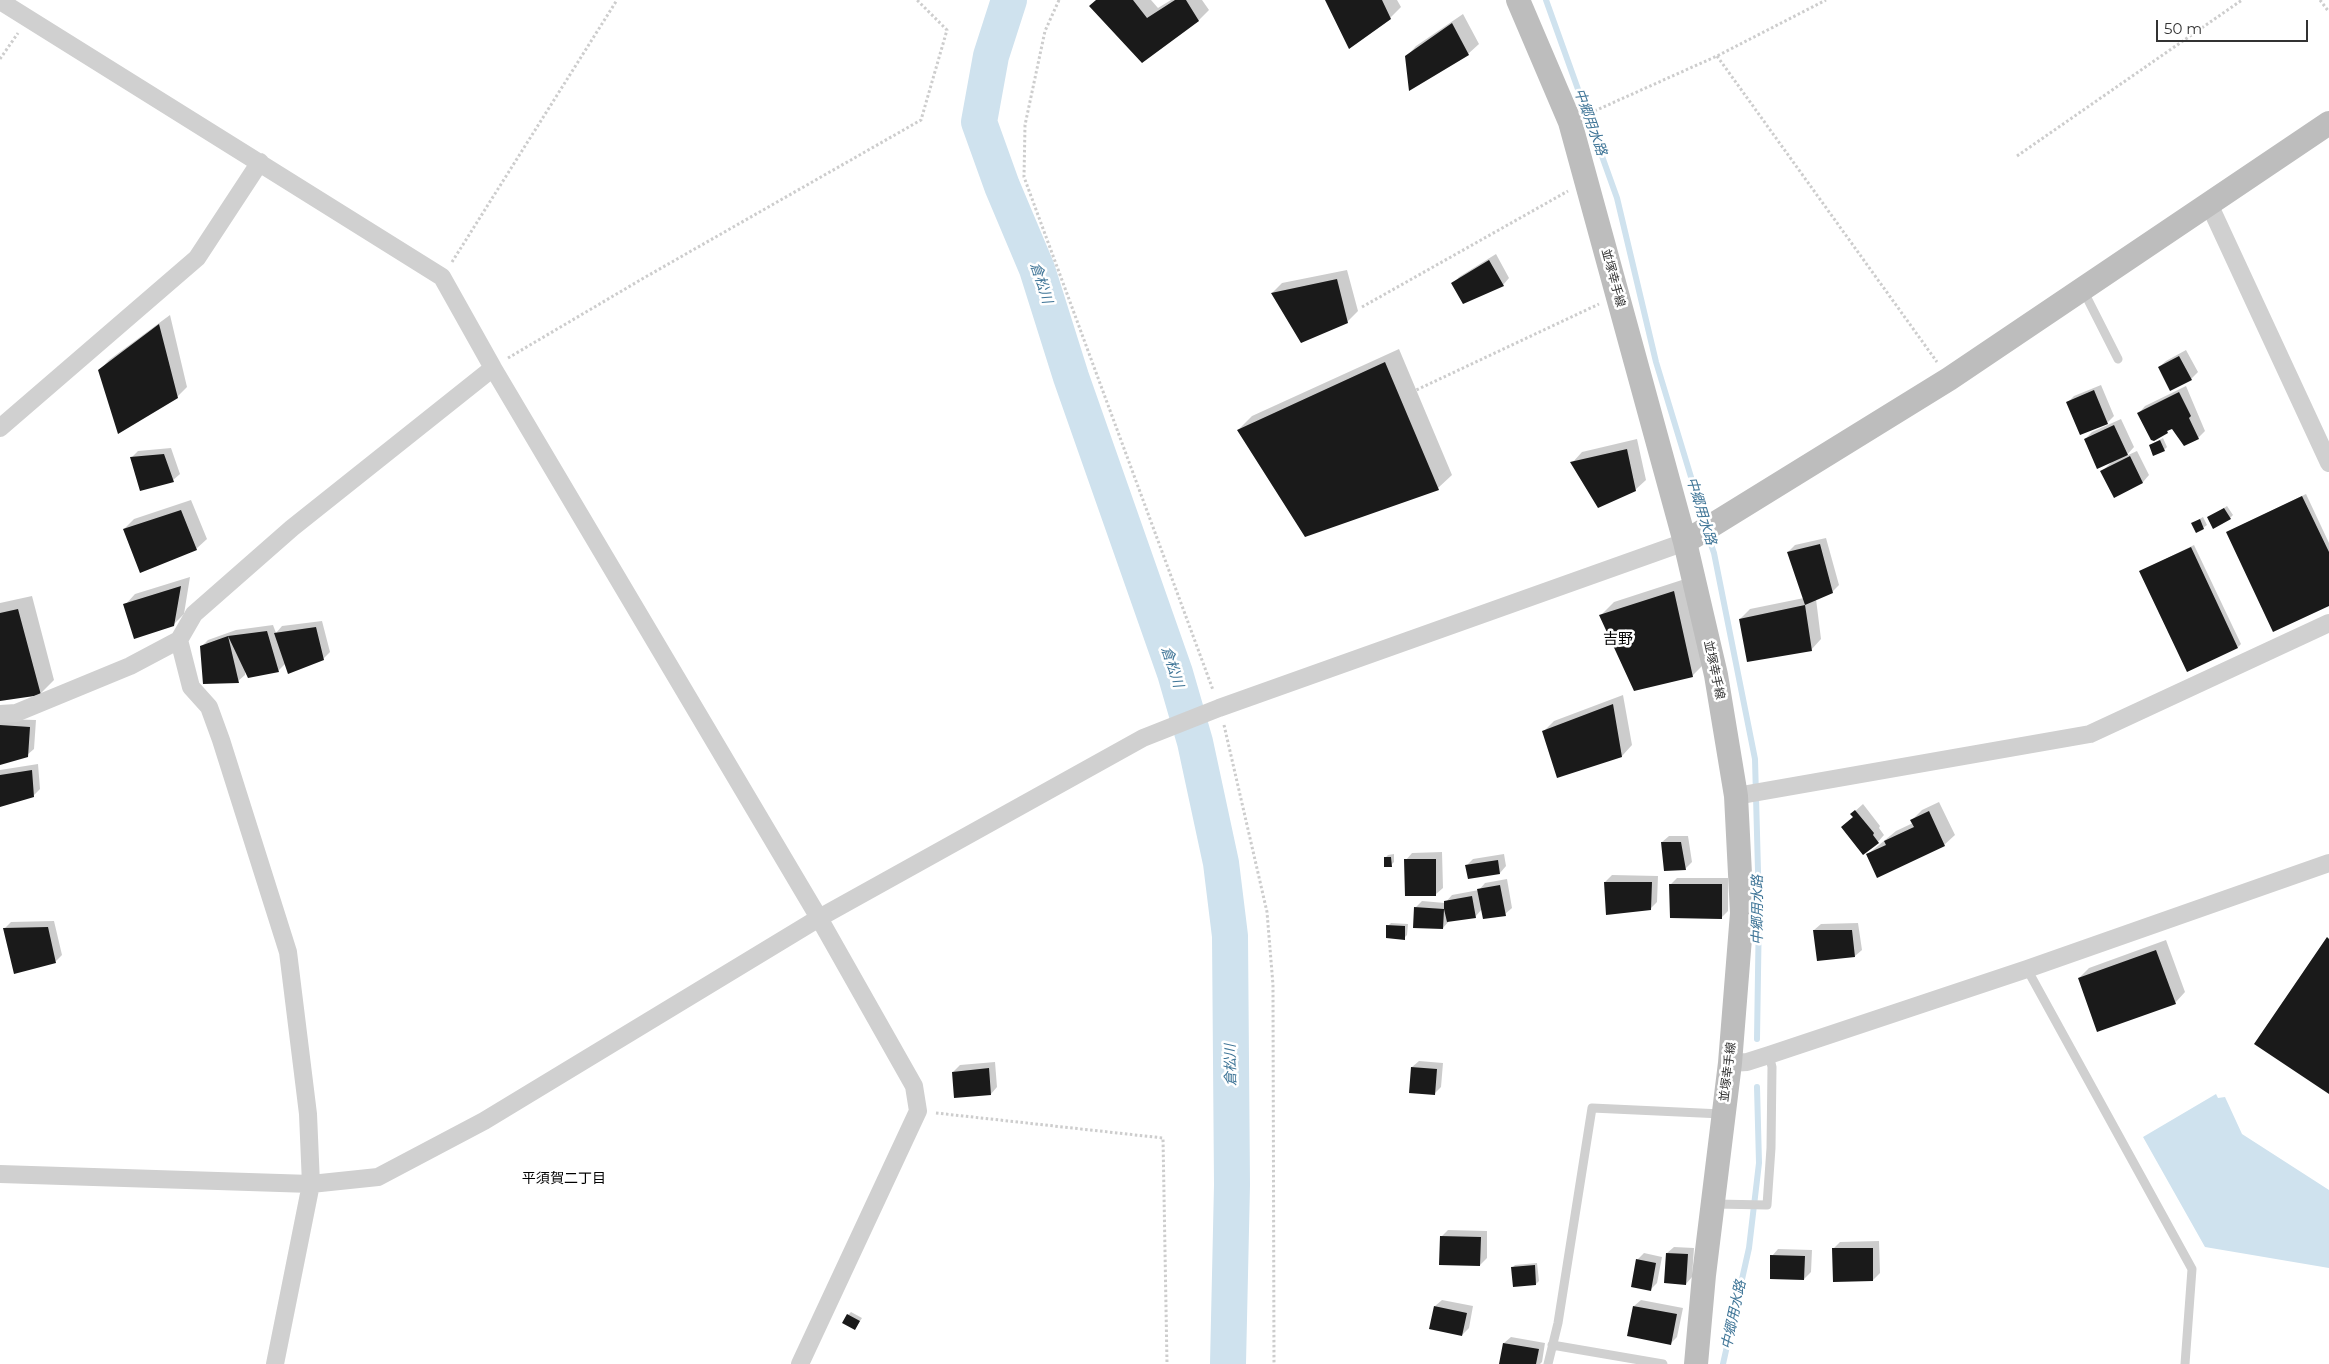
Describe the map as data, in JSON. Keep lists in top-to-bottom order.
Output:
{
  "streets": {
    "main road": ["並塚幸手線"]
  },
  "districts": ["吉野", "平須賀二丁目"],
  "water": ["中郷用水路", "倉松川"],
  "scale_bar": "50 m"
}
